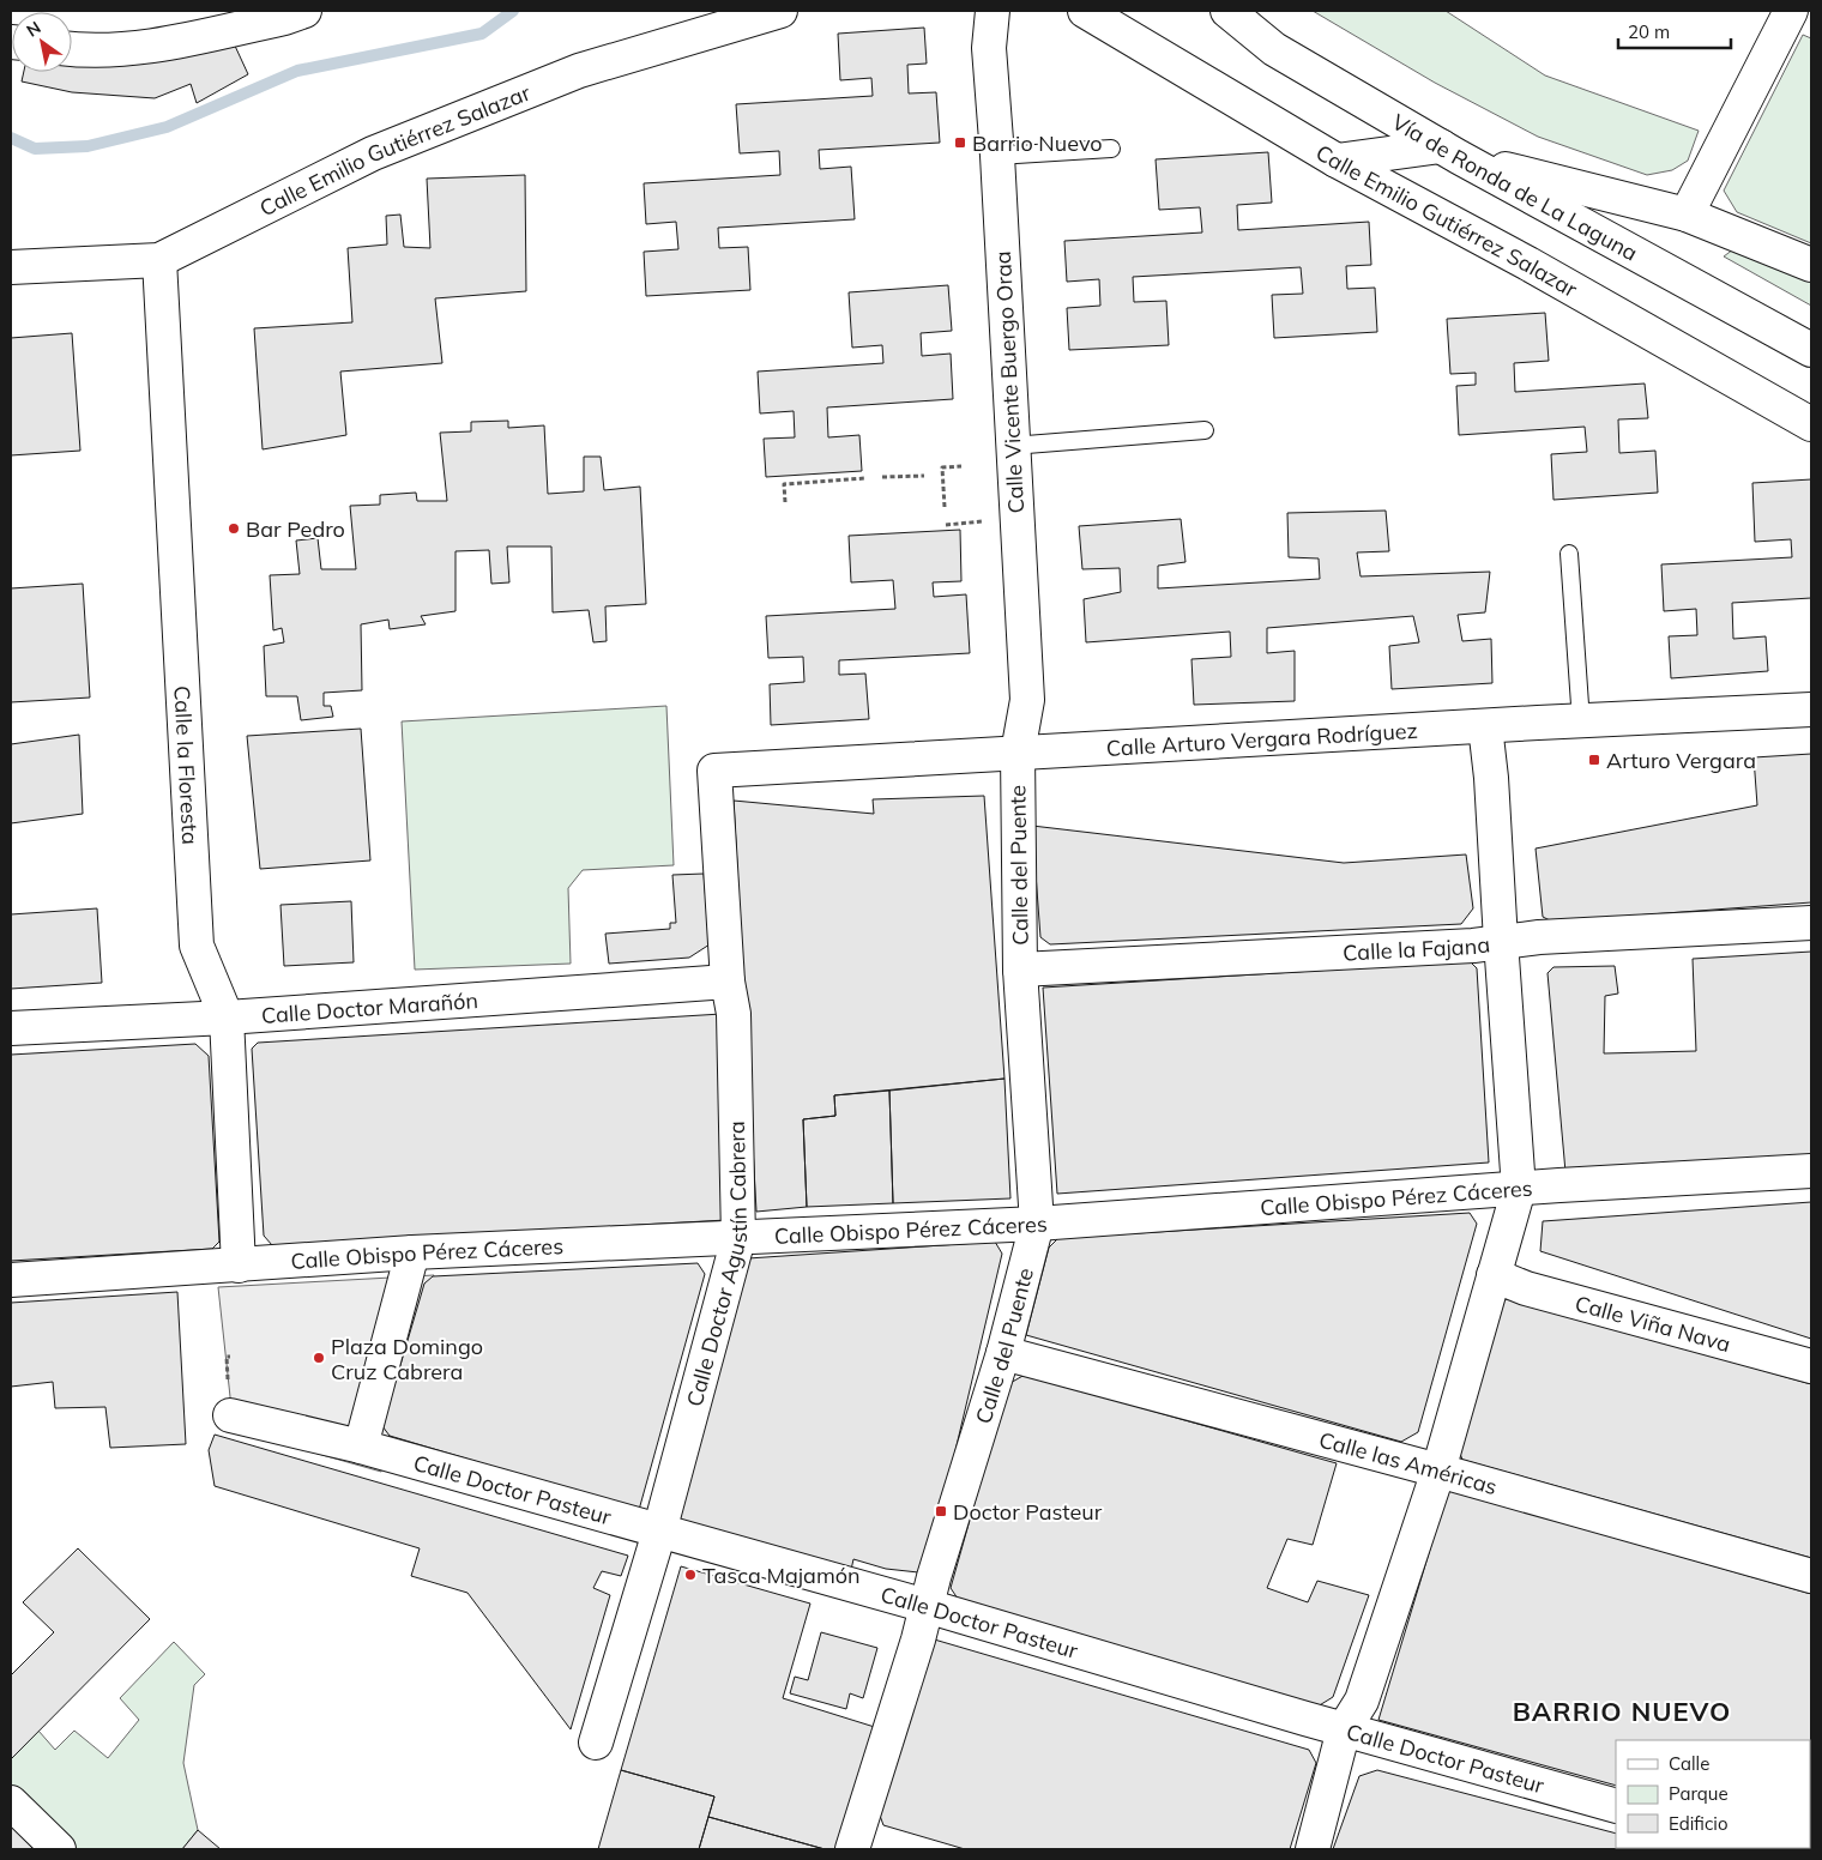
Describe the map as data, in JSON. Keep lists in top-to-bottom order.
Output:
{
  "streets": {
    "street": [
      "Calle Emilio Gutiérrez Salazar",
      "Vía de Ronda de La Laguna",
      "Calle Vicente Buergo Oraa",
      "Calle Arturo Vergara Rodríguez",
      "Calle la Floresta",
      "Calle del Puente",
      "Calle la Fajana",
      "Calle Doctor Marañón",
      "Calle Obispo Pérez Cáceres",
      "Calle Doctor Agustín Cabrera",
      "Calle Viña Nava",
      "Calle las Américas",
      "Calle Doctor Pasteur"
    ]
  },
  "crossings": [
    ["Calle Emilio Gutiérrez Salazar", "Calle la Floresta"],
    ["Calle Vicente Buergo Oraa", "Calle Arturo Vergara Rodríguez"],
    ["Calle Vicente Buergo Oraa", "Calle del Puente"],
    ["Calle Arturo Vergara Rodríguez", "Calle del Puente"],
    ["Calle Arturo Vergara Rodríguez", "Calle Doctor Agustín Cabrera"],
    ["Calle la Floresta", "Calle Doctor Marañón"],
    ["Calle la Floresta", "Calle Obispo Pérez Cáceres"],
    ["Calle del Puente", "Calle la Fajana"],
    ["Calle del Puente", "Calle Obispo Pérez Cáceres"],
    ["Calle del Puente", "Calle las Américas"],
    ["Calle del Puente", "Calle Doctor Pasteur"],
    ["Calle Doctor Marañón", "Calle Doctor Agustín Cabrera"],
    ["Calle Obispo Pérez Cáceres", "Calle Doctor Agustín Cabrera"],
    ["Calle Doctor Agustín Cabrera", "Calle Doctor Pasteur"]
  ],
  "districts": ["BARRIO NUEVO"],
  "places": {
    "transit": ["Barrio Nuevo", "Arturo Vergara", "Doctor Pasteur"],
    "other": ["Bar Pedro", "Plaza Domingo Cruz Cabrera", "Tasca Majamón"]
  },
  "legend": ["Calle", "Parque", "Edificio"],
  "scale_bar": "20 m",
  "north": "top left"
}
